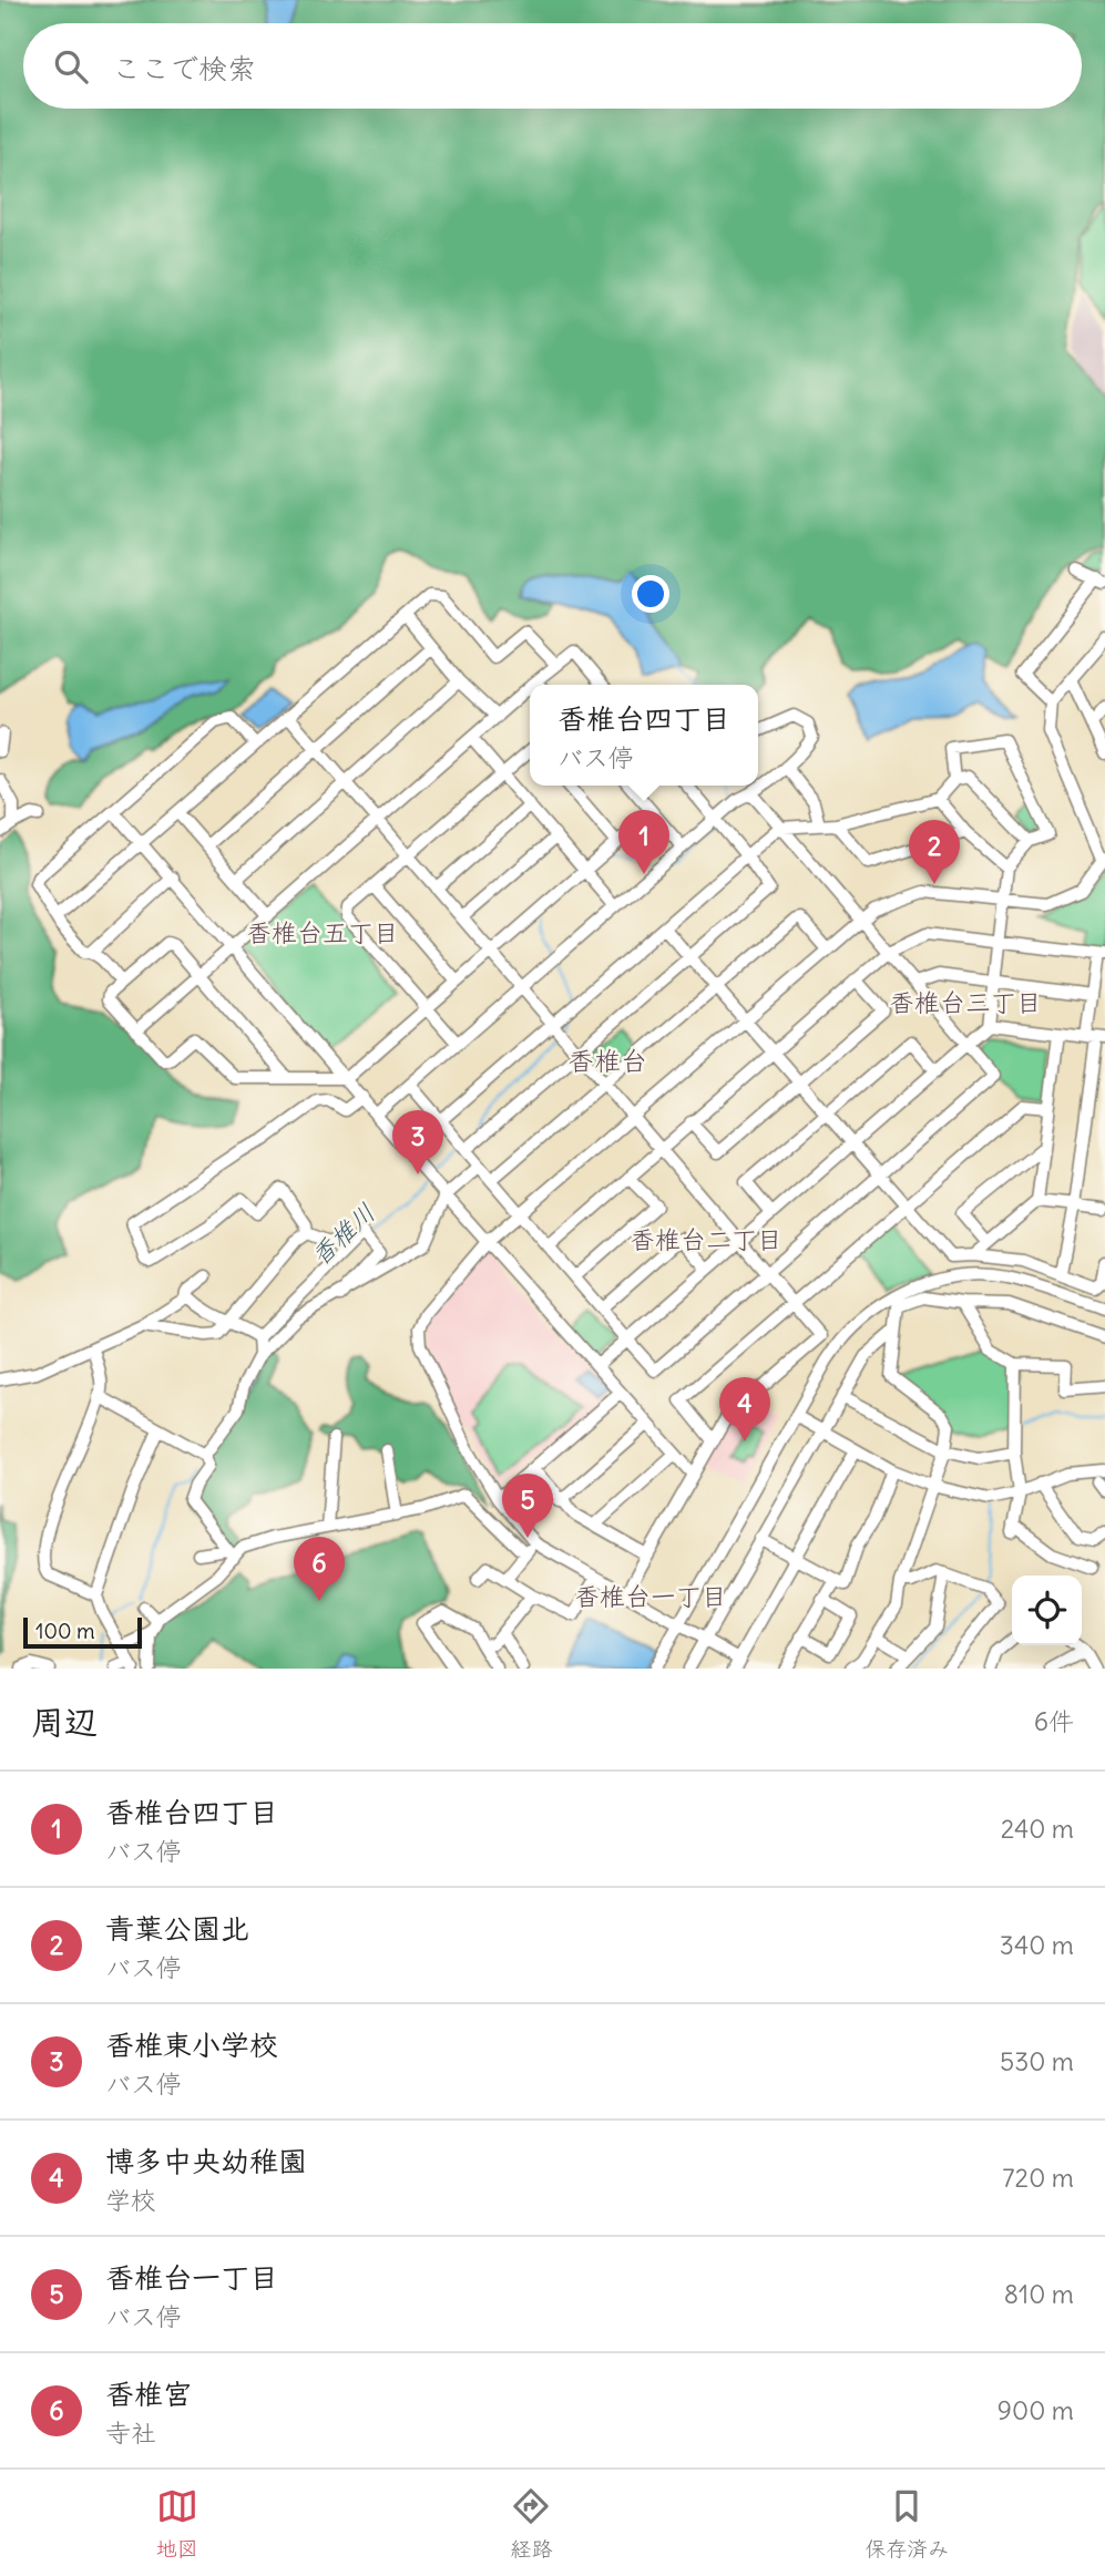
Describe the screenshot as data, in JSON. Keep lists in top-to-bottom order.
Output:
{
  "districts": [
    "香椎台五丁目",
    "香椎台三丁目",
    "香椎台",
    "香椎台二丁目",
    "香椎台一丁目"
  ],
  "water": ["香椎川"],
  "scale_bar": "100 m",
  "page": {
    "search": "ここで検索",
    "popup": ["香椎台四丁目", "バス停"],
    "pins": [
      "1",
      "2",
      "3",
      "4",
      "5",
      "6"
    ],
    "scale": "100 m",
    "heading": ["周辺", "6件"],
    "list": [
      {
        "mark": "1",
        "name": "香椎台四丁目",
        "note": "バス停",
        "value": "240 m"
      },
      {
        "mark": "2",
        "name": "青葉公園北",
        "note": "バス停",
        "value": "340 m"
      },
      {
        "mark": "3",
        "name": "香椎東小学校",
        "note": "バス停",
        "value": "530 m"
      },
      {
        "mark": "4",
        "name": "博多中央幼稚園",
        "note": "学校",
        "value": "720 m"
      },
      {
        "mark": "5",
        "name": "香椎台一丁目",
        "note": "バス停",
        "value": "810 m"
      },
      {
        "mark": "6",
        "name": "香椎宮",
        "note": "寺社",
        "value": "900 m"
      }
    ],
    "nav": ["地図", "経路", "保存済み"]
  }
}
